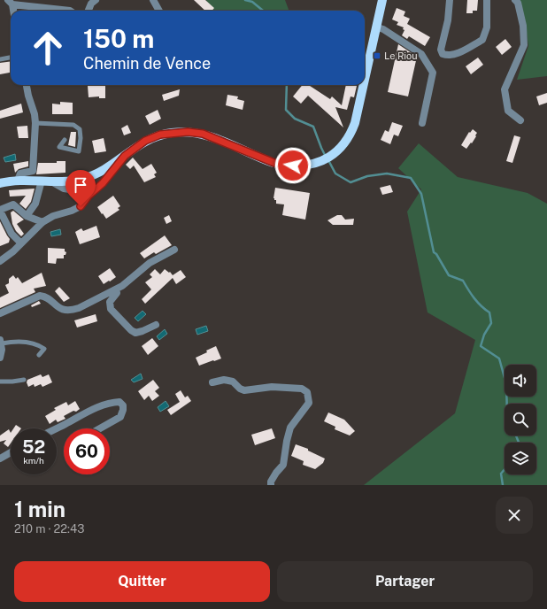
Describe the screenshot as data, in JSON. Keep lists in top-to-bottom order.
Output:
{
  "places": {
    "transit": ["Le Riou"]
  },
  "page": {
    "turn": ["150 m", "Chemin de Vence"],
    "speed": "52 km/h",
    "limit": "60",
    "heading": ["1 min", "210 m · 22:43"],
    "buttons": ["Quitter", "Partager"]
  }
}
